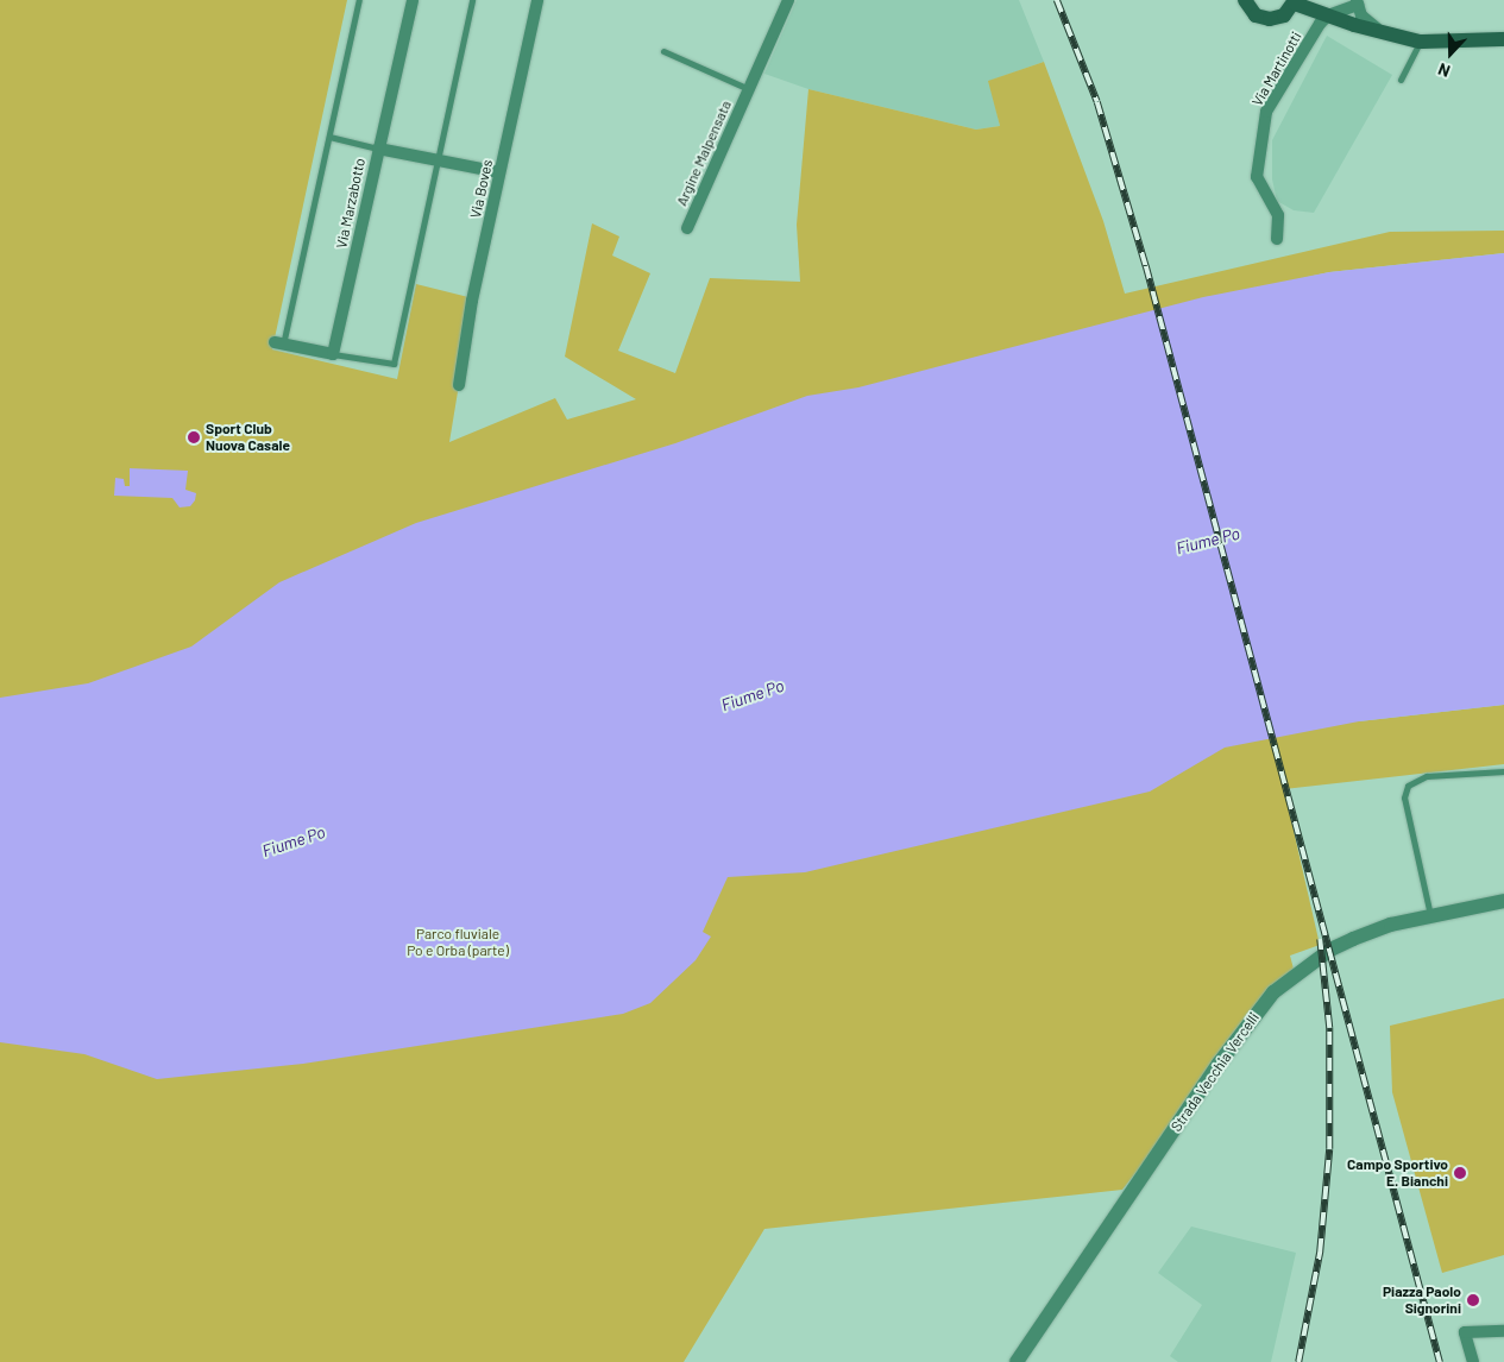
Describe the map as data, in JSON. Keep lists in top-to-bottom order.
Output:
{
  "streets": {
    "street": [
      "Via Martinotti",
      "Argine Malpensata",
      "Via Boves",
      "Via Marzabotto",
      "Strada Vecchia Vercelli"
    ]
  },
  "water": ["Fiume Po"],
  "parks": ["Parco fluviale Po e Orba (parte)"],
  "places": ["Sport Club Nuova Casale", "Campo Sportivo E. Bianchi", "Piazza Paolo Signorini"],
  "north": "bottom"
}
